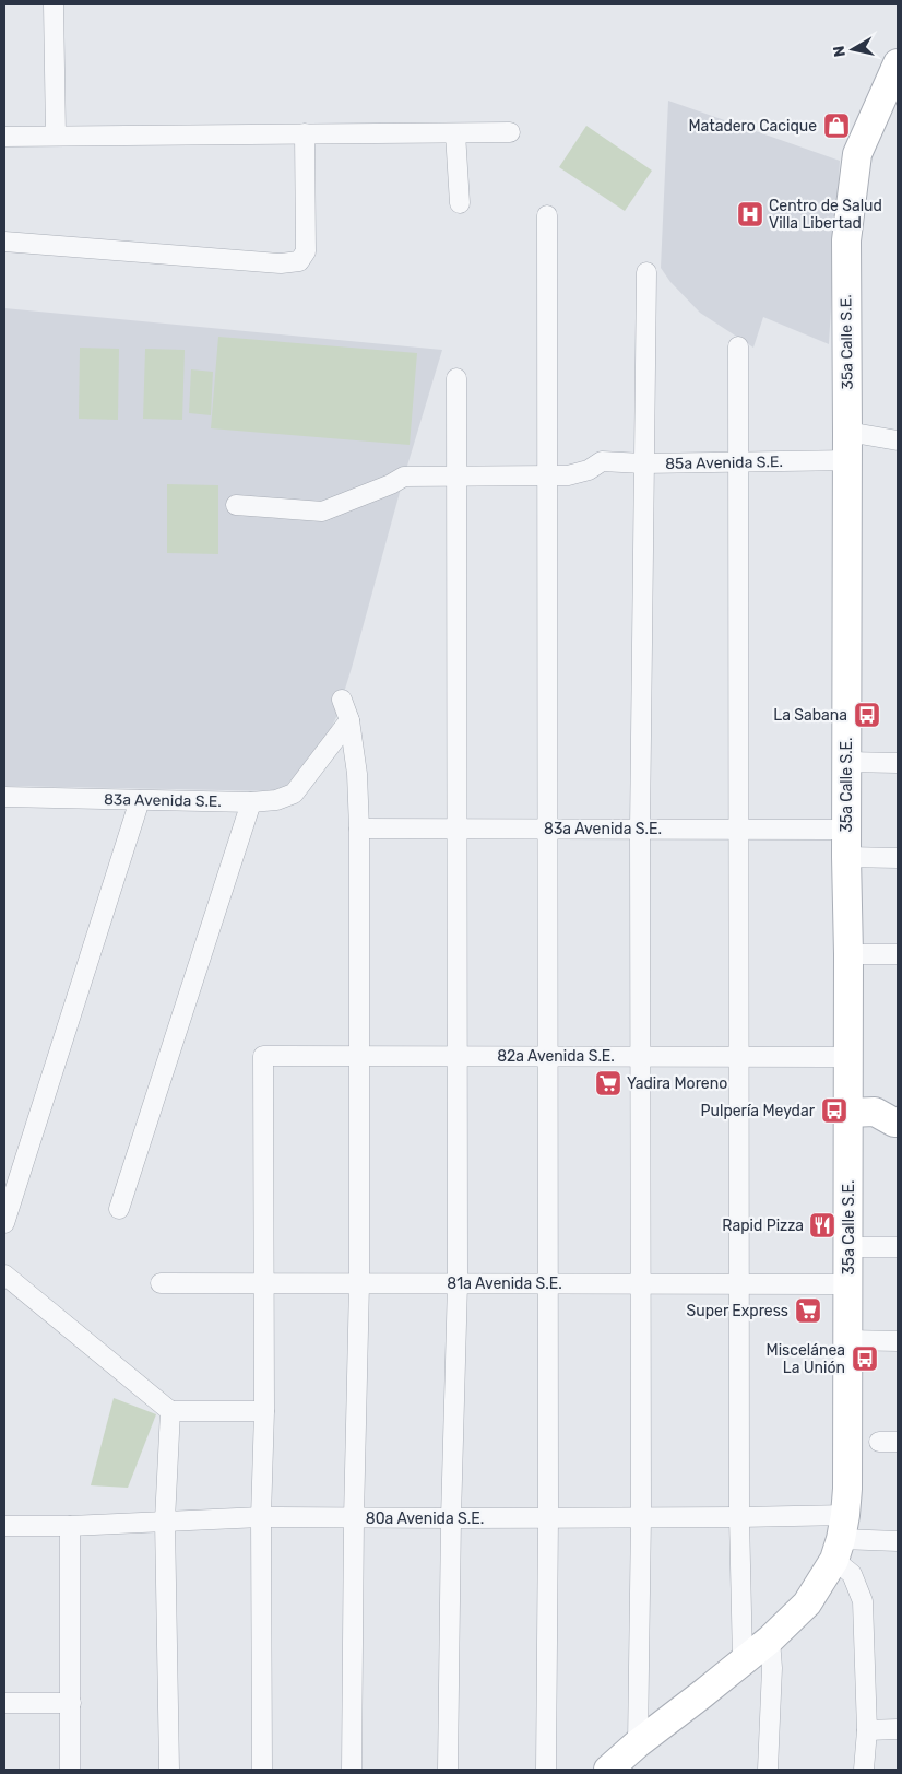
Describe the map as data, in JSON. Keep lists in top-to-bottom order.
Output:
{
  "streets": {
    "street": [
      "35a Calle S.E.",
      "85a Avenida S.E.",
      "83a Avenida S.E.",
      "82a Avenida S.E.",
      "81a Avenida S.E.",
      "80a Avenida S.E."
    ]
  },
  "crossings": [
    ["35a Calle S.E.", "85a Avenida S.E."],
    ["35a Calle S.E.", "83a Avenida S.E."],
    ["35a Calle S.E.", "82a Avenida S.E."],
    ["35a Calle S.E.", "81a Avenida S.E."],
    ["35a Calle S.E.", "80a Avenida S.E."],
    ["82a Avenida S.E.", "81a Avenida S.E."]
  ],
  "places": {
    "shop": ["Matadero Cacique"],
    "hospital": ["Centro de Salud Villa Libertad"],
    "bus stop": ["La Sabana", "Pulpería Meydar", "Miscelánea La Unión"],
    "supermarket": ["Yadira Moreno", "Super Express"],
    "restaurant": ["Rapid Pizza"]
  },
  "north": "left"
}
